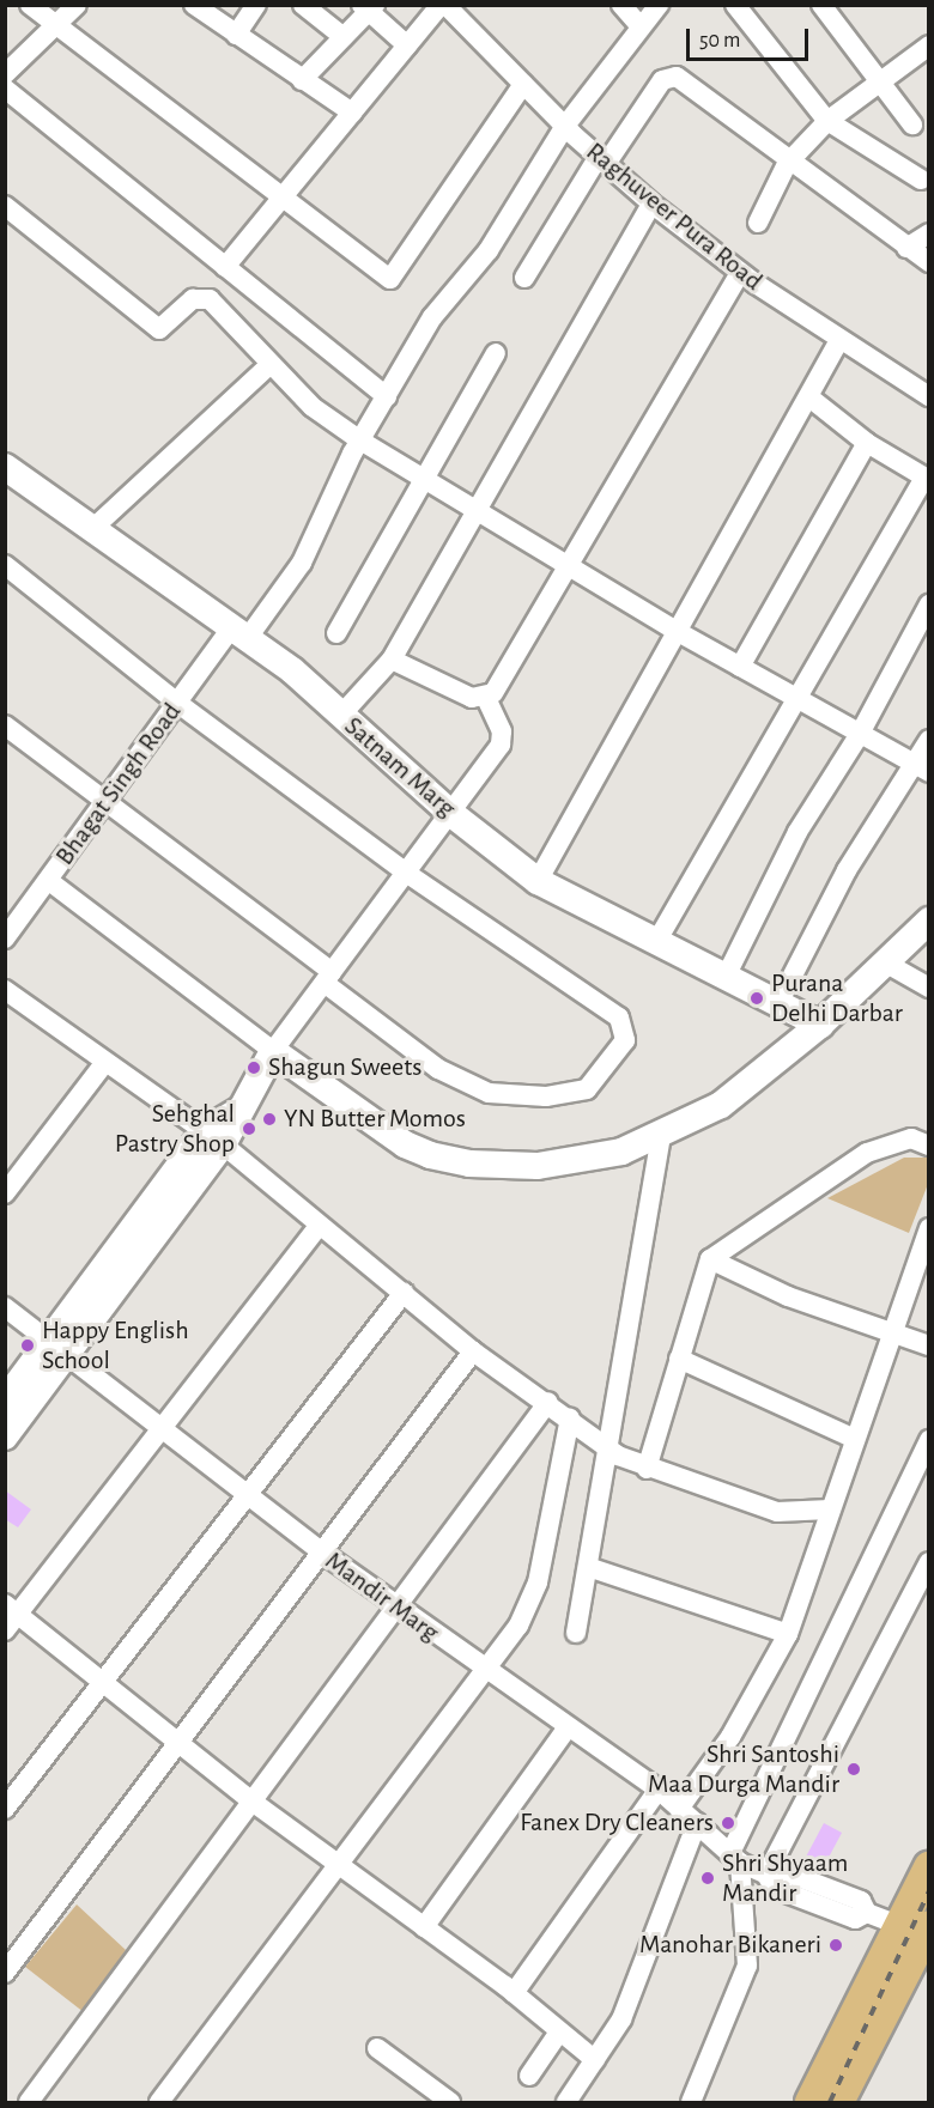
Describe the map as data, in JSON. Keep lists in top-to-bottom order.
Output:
{
  "streets": {
    "street": [
      "Raghuveer Pura Road",
      "Satnam Marg",
      "Bhagat Singh Road",
      "Mandir Marg"
    ]
  },
  "crossings": [
    ["Raghuveer Pura Road", "Bhagat Singh Road"],
    ["Satnam Marg", "Bhagat Singh Road"]
  ],
  "places": [
    "Purana Delhi Darbar",
    "Shagun Sweets",
    "YN Butter Momos",
    "Sehghal Pastry Shop",
    "Happy English School",
    "Shri Santoshi Maa Durga Mandir",
    "Fanex Dry Cleaners",
    "Shri Shyaam Mandir",
    "Manohar Bikaneri"
  ],
  "scale_bar": "50 m"
}
